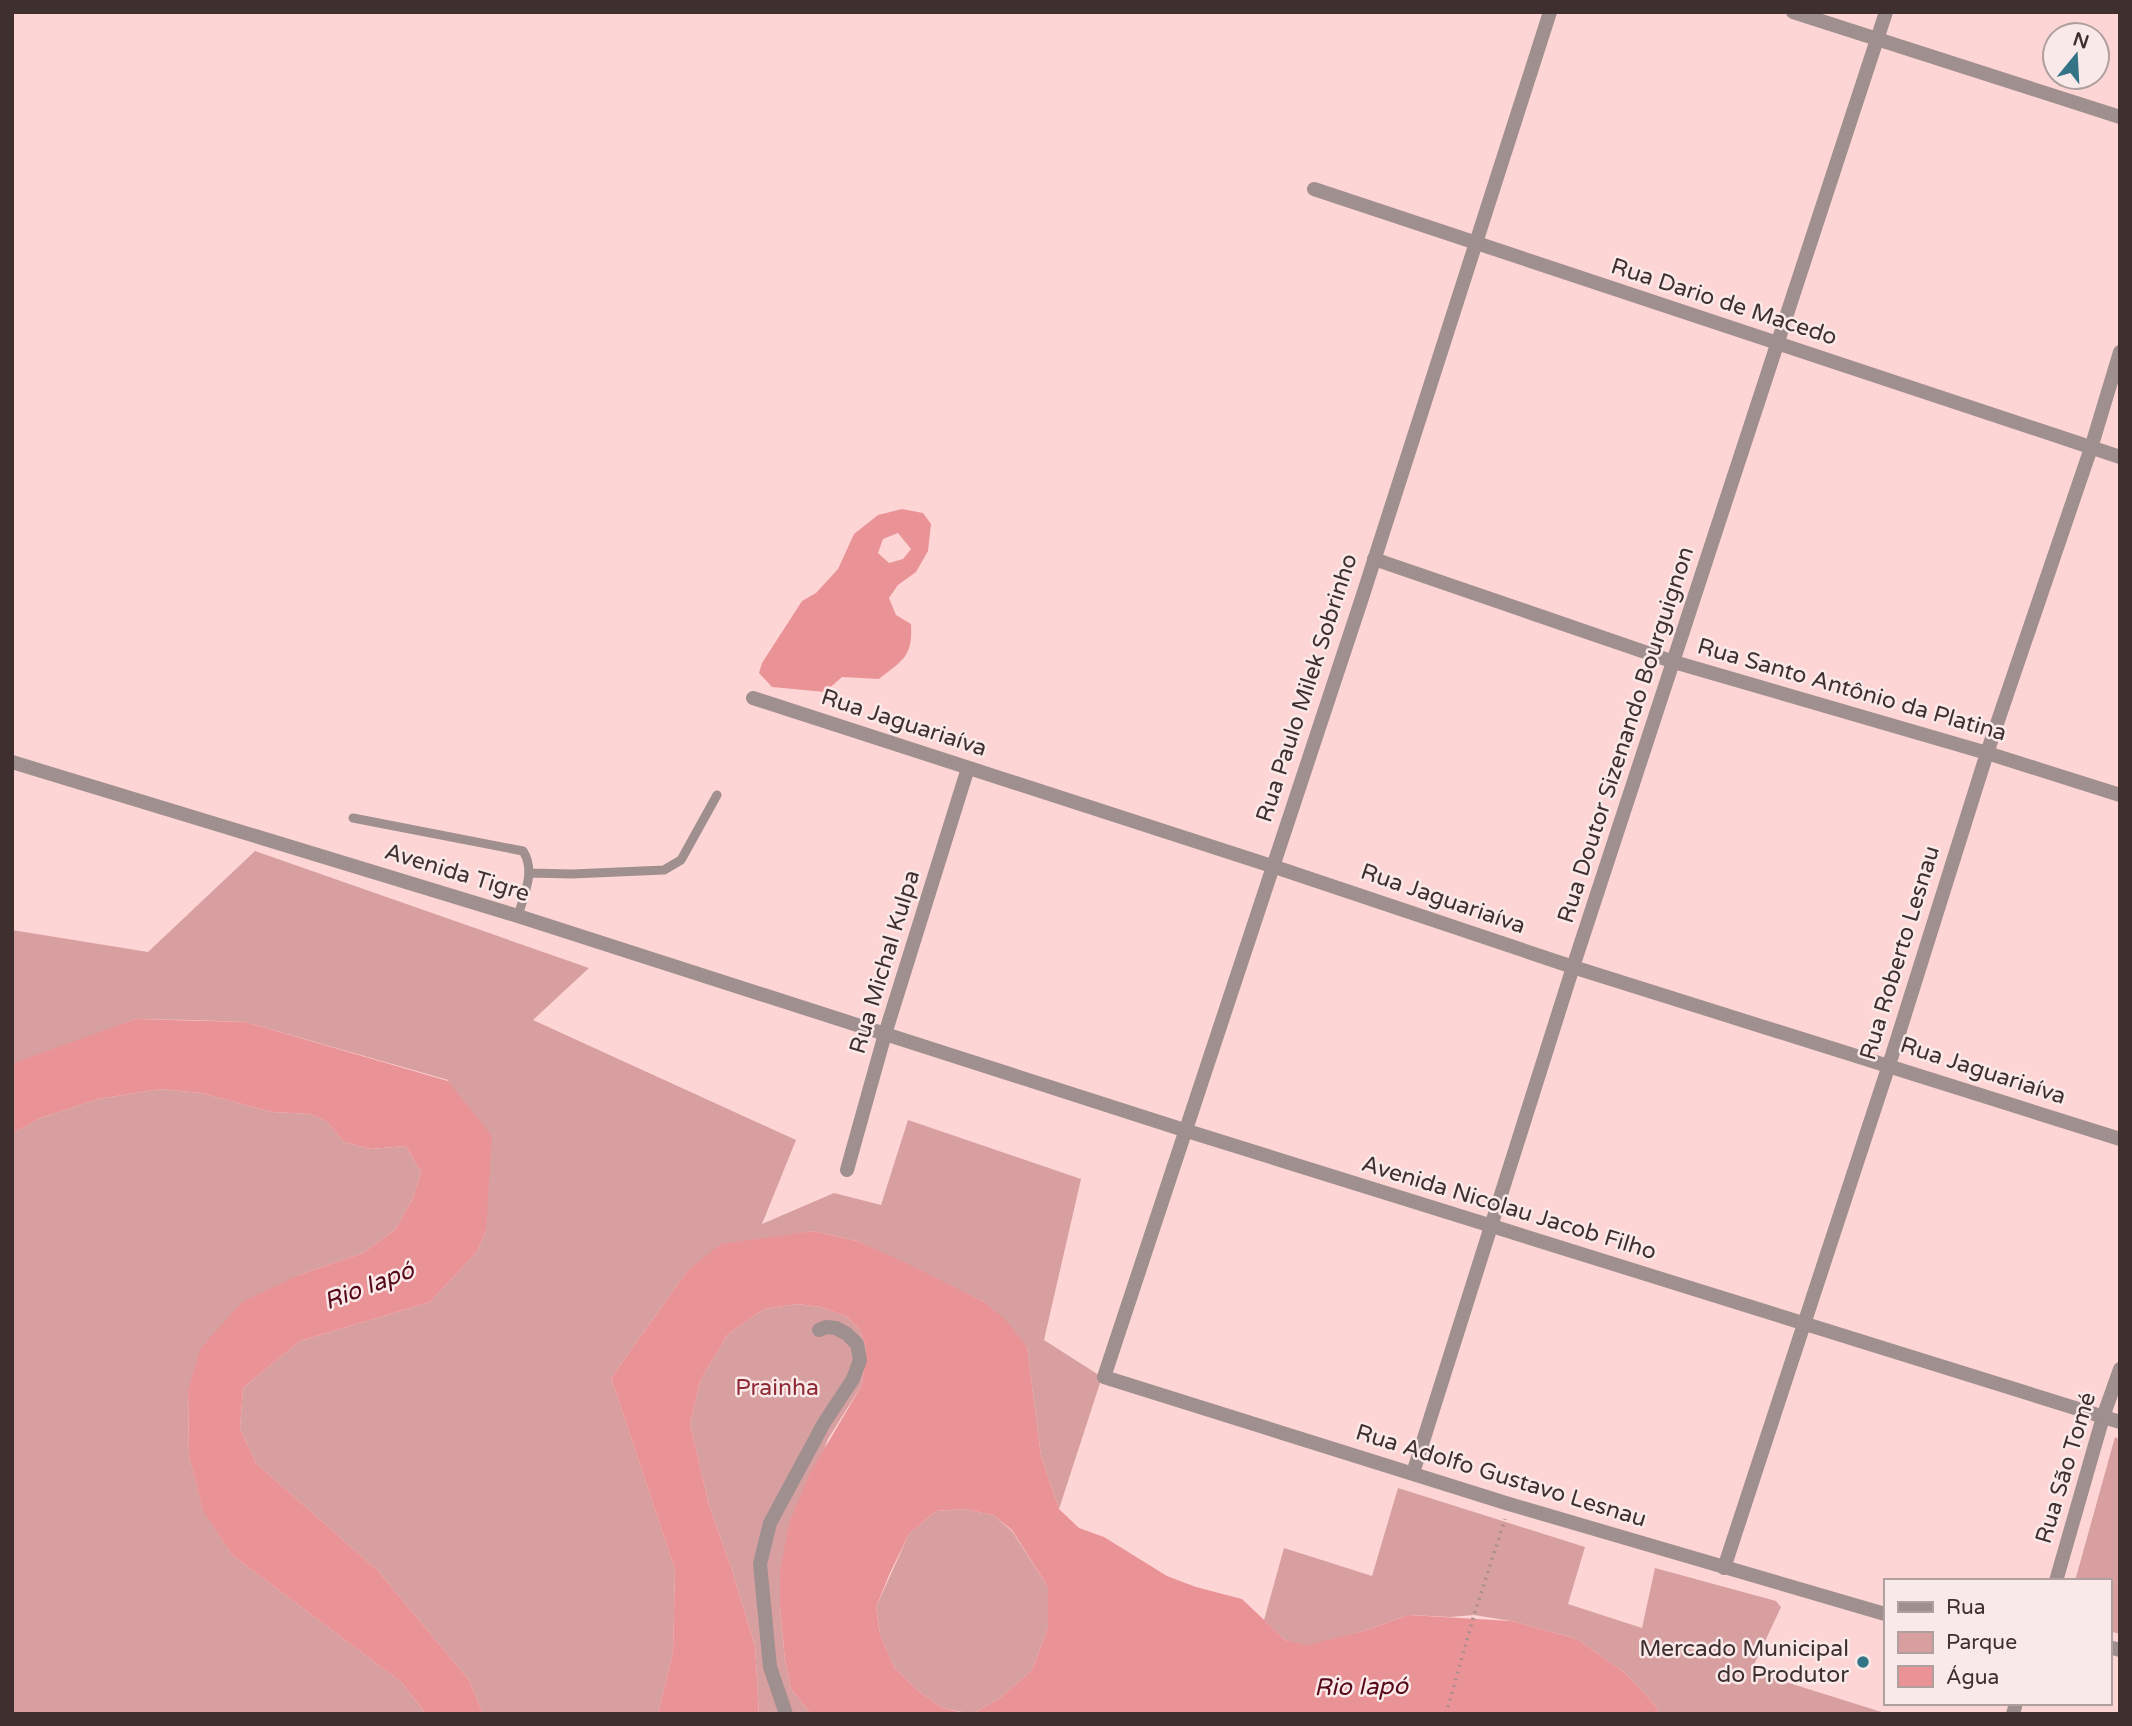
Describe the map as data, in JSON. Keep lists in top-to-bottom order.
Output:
{
  "streets": {
    "street": [
      "Rua Dario de Macedo",
      "Rua Paulo Milek Sobrinho",
      "Rua Santo Antônio da Platina",
      "Rua Jaguariaíva",
      "Rua Doutor Sizenando Bourguignon",
      "Avenida Tigre",
      "Rua Roberto Lesnau",
      "Rua Michal Kulpa",
      "Avenida Nicolau Jacob Filho",
      "Rua São Tomé",
      "Rua Adolfo Gustavo Lesnau"
    ]
  },
  "crossings": [
    ["Rua Dario de Macedo", "Rua Paulo Milek Sobrinho"],
    ["Rua Dario de Macedo", "Rua Doutor Sizenando Bourguignon"],
    ["Rua Dario de Macedo", "Rua Roberto Lesnau"],
    ["Rua Paulo Milek Sobrinho", "Rua Santo Antônio da Platina"],
    ["Rua Paulo Milek Sobrinho", "Rua Jaguariaíva"],
    ["Rua Paulo Milek Sobrinho", "Avenida Nicolau Jacob Filho"],
    ["Rua Paulo Milek Sobrinho", "Rua Adolfo Gustavo Lesnau"],
    ["Rua Santo Antônio da Platina", "Rua Doutor Sizenando Bourguignon"],
    ["Rua Santo Antônio da Platina", "Rua Roberto Lesnau"],
    ["Rua Jaguariaíva", "Rua Doutor Sizenando Bourguignon"],
    ["Rua Jaguariaíva", "Rua Roberto Lesnau"],
    ["Rua Jaguariaíva", "Rua Michal Kulpa"],
    ["Rua Doutor Sizenando Bourguignon", "Avenida Nicolau Jacob Filho"],
    ["Rua Doutor Sizenando Bourguignon", "Rua Adolfo Gustavo Lesnau"],
    ["Avenida Tigre", "Rua Michal Kulpa"],
    ["Avenida Tigre", "Avenida Nicolau Jacob Filho"],
    ["Rua Roberto Lesnau", "Avenida Nicolau Jacob Filho"],
    ["Rua Roberto Lesnau", "Rua Adolfo Gustavo Lesnau"],
    ["Rua Michal Kulpa", "Avenida Nicolau Jacob Filho"],
    ["Avenida Nicolau Jacob Filho", "Rua São Tomé"]
  ],
  "water": ["Rio Iapó"],
  "parks": ["Prainha"],
  "places": ["Mercado Municipal do Produtor"],
  "legend": ["Rua", "Parque", "Água"],
  "north": "top"
}
